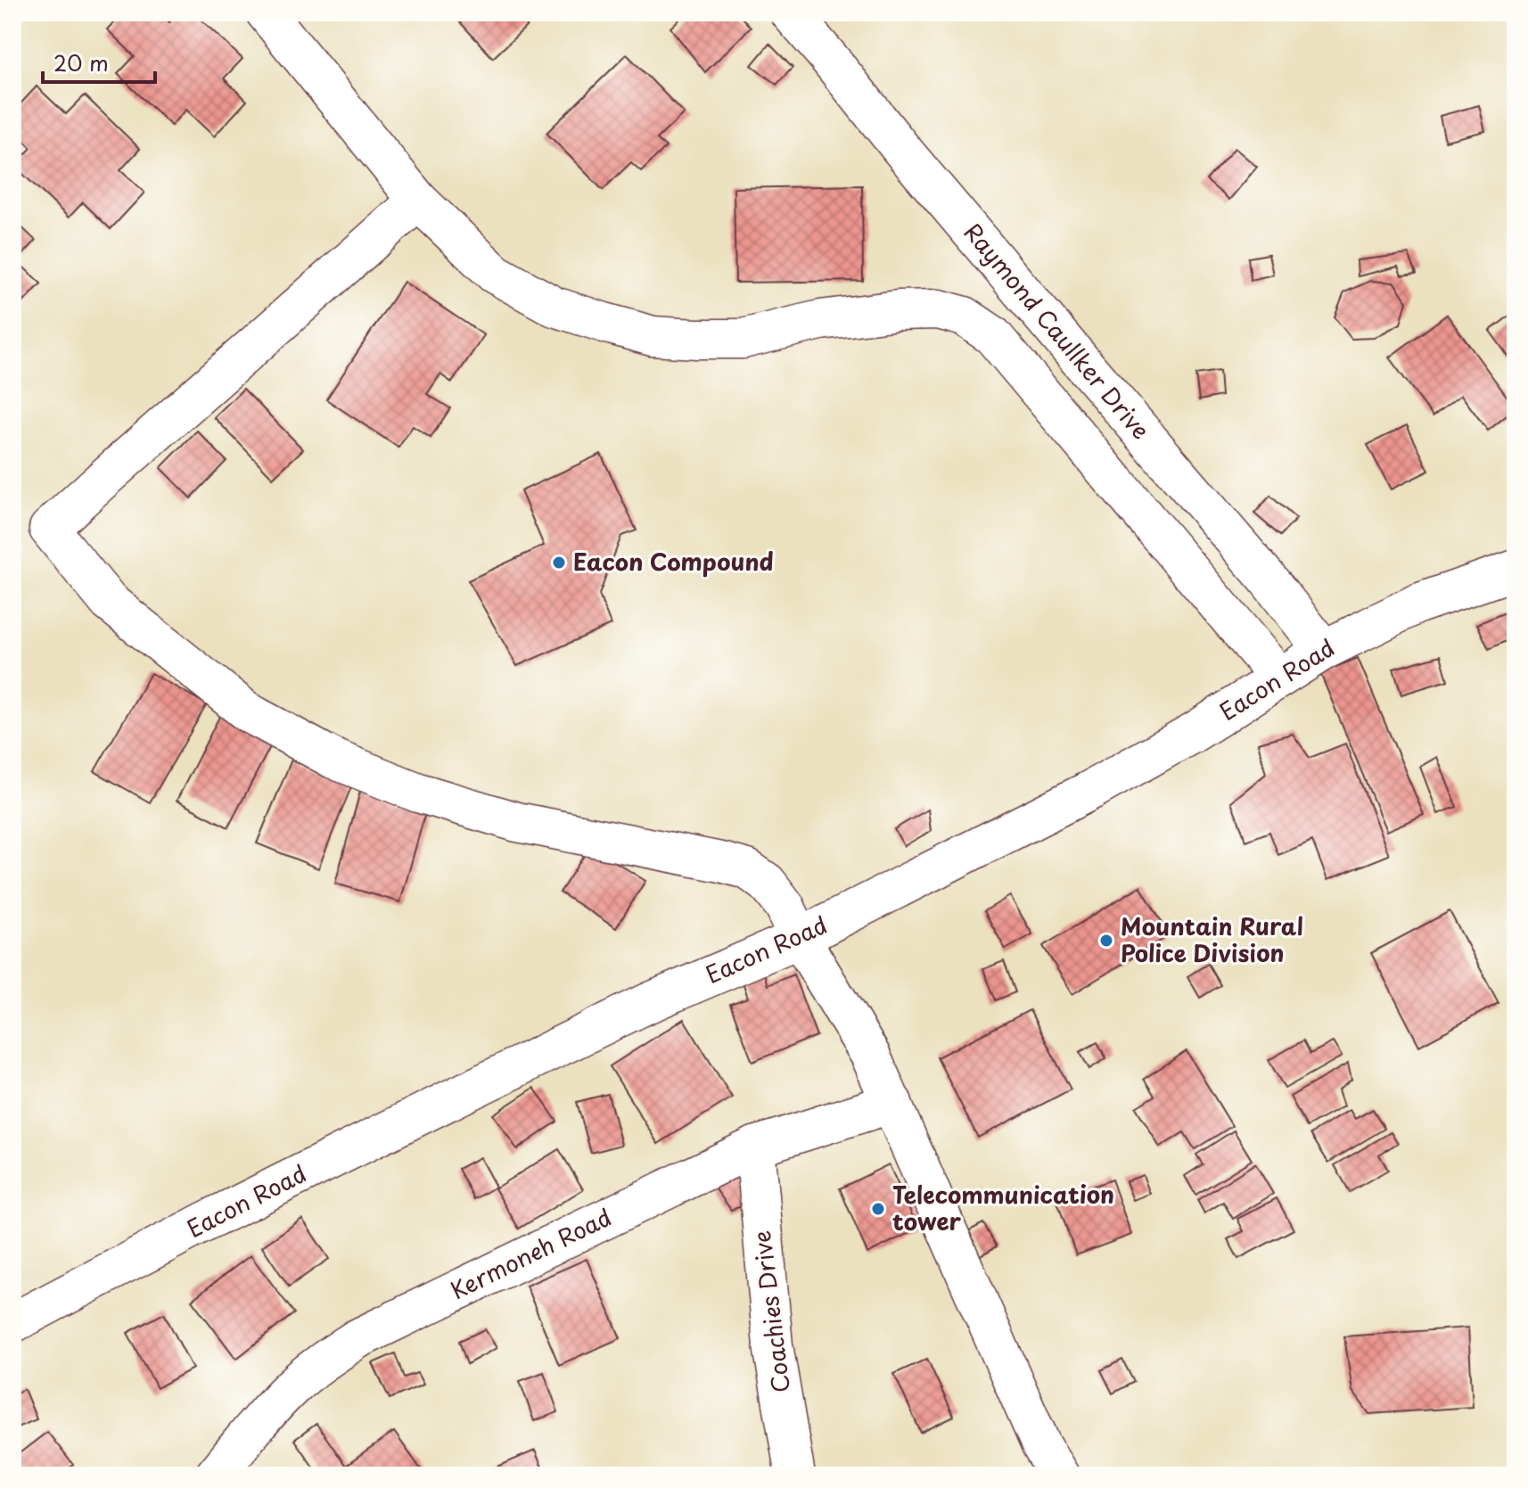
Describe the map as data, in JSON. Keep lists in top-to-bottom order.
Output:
{
  "streets": {
    "street": [
      "Raymond Caullker Drive",
      "Eacon Road",
      "Kermoneh Road",
      "Coachies Drive"
    ]
  },
  "crossings": [
    ["Raymond Caullker Drive", "Eacon Road"],
    ["Kermoneh Road", "Coachies Drive"]
  ],
  "places": ["Eacon Compound", "Mountain Rural Police Division", "Telecommunication tower"],
  "scale_bar": "20 m"
}
